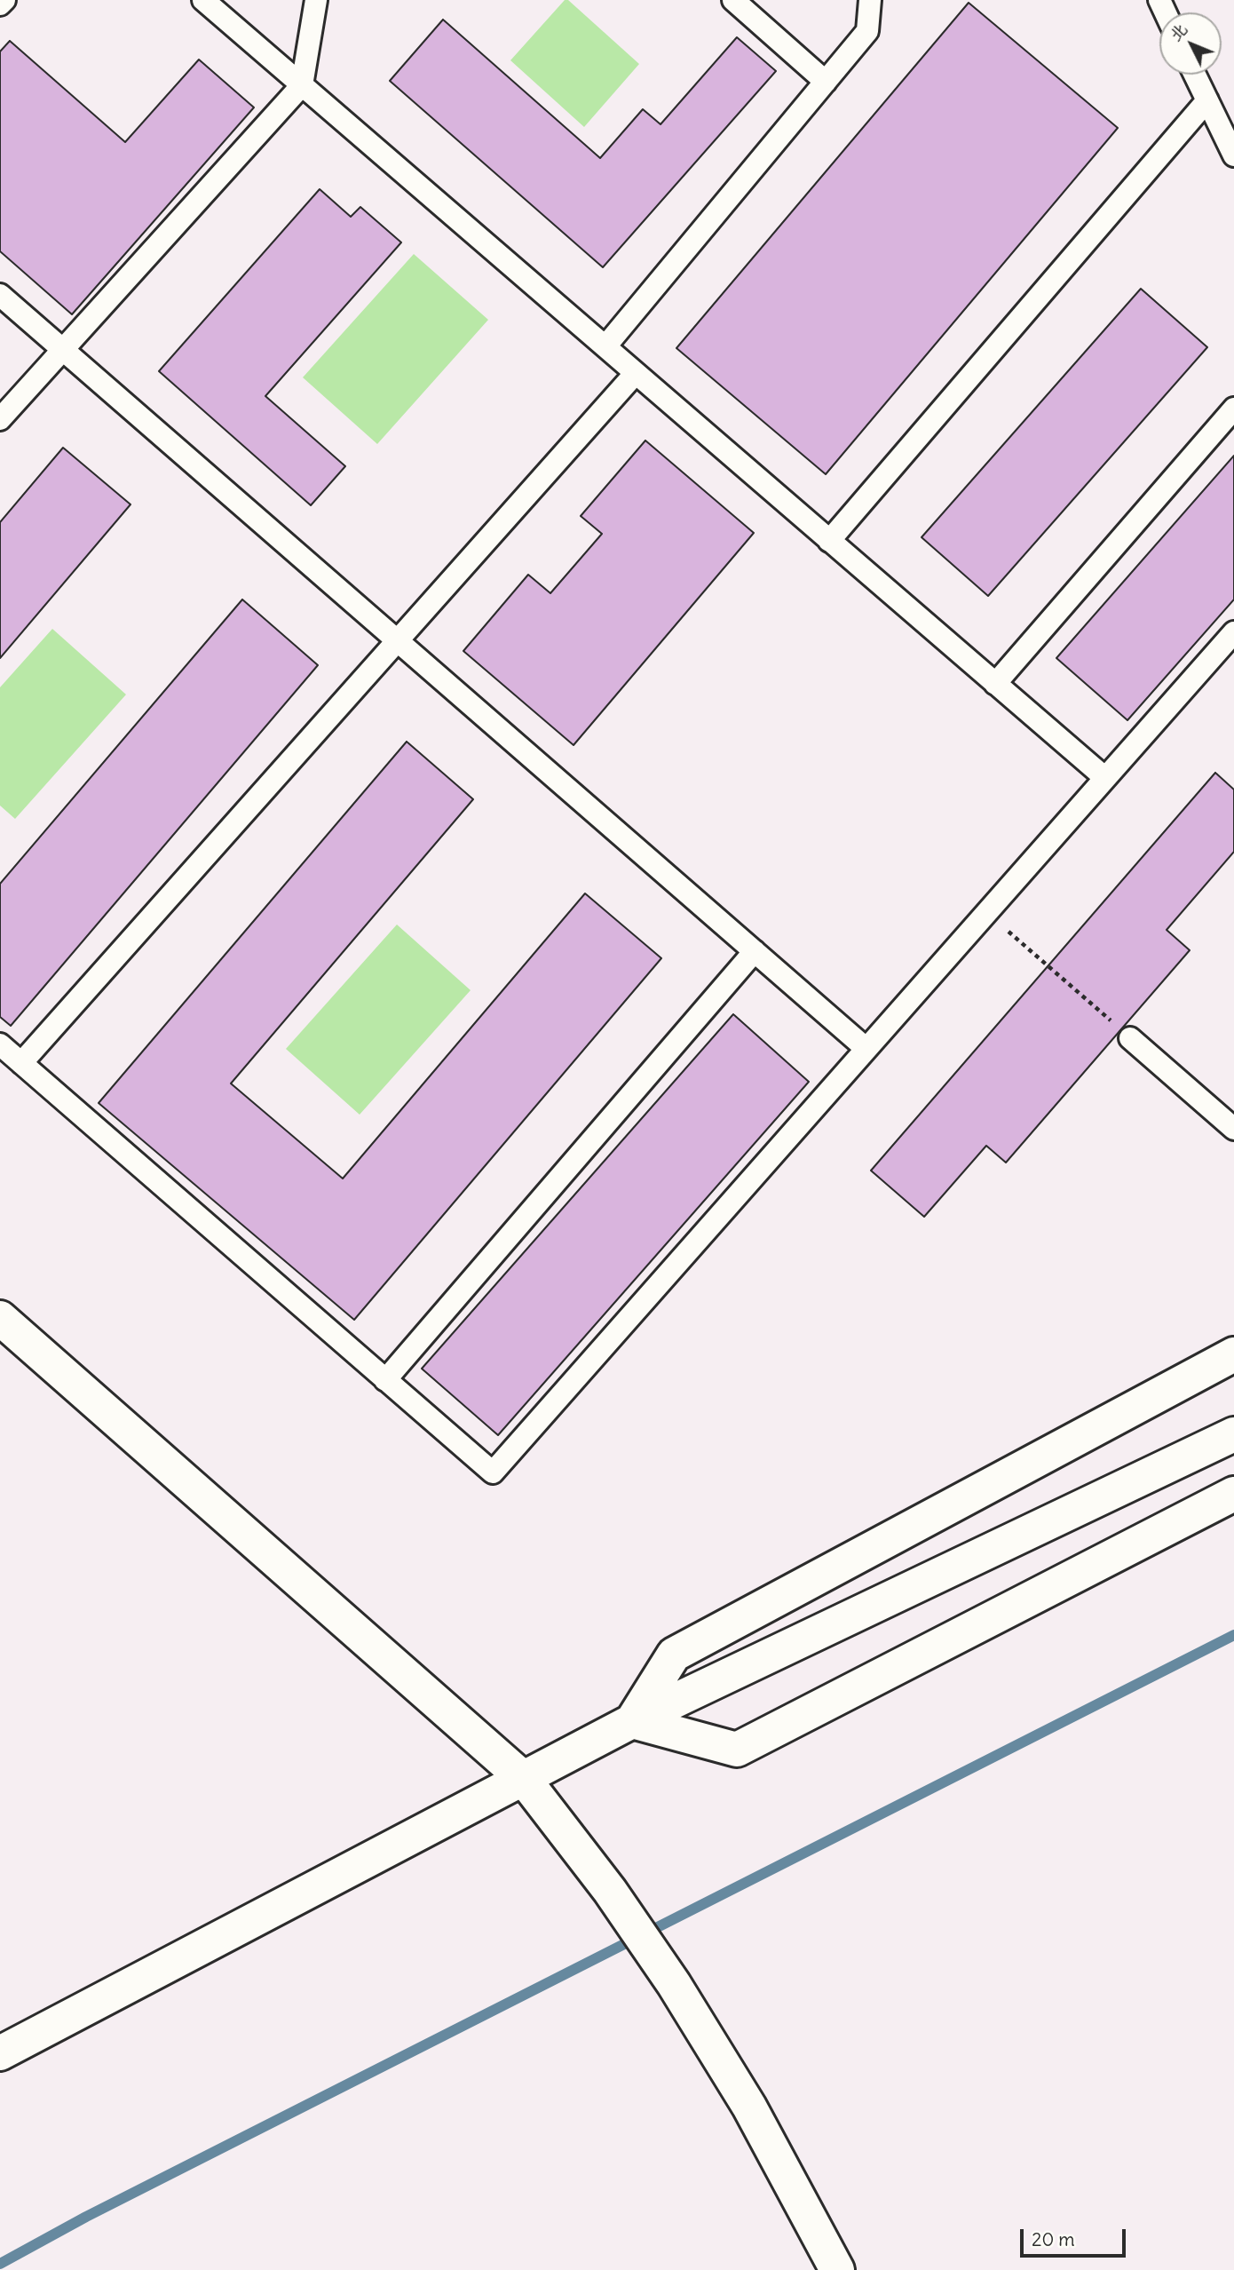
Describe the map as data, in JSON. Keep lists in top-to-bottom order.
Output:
{
  "scale_bar": "20 m",
  "north": "top left"
}
